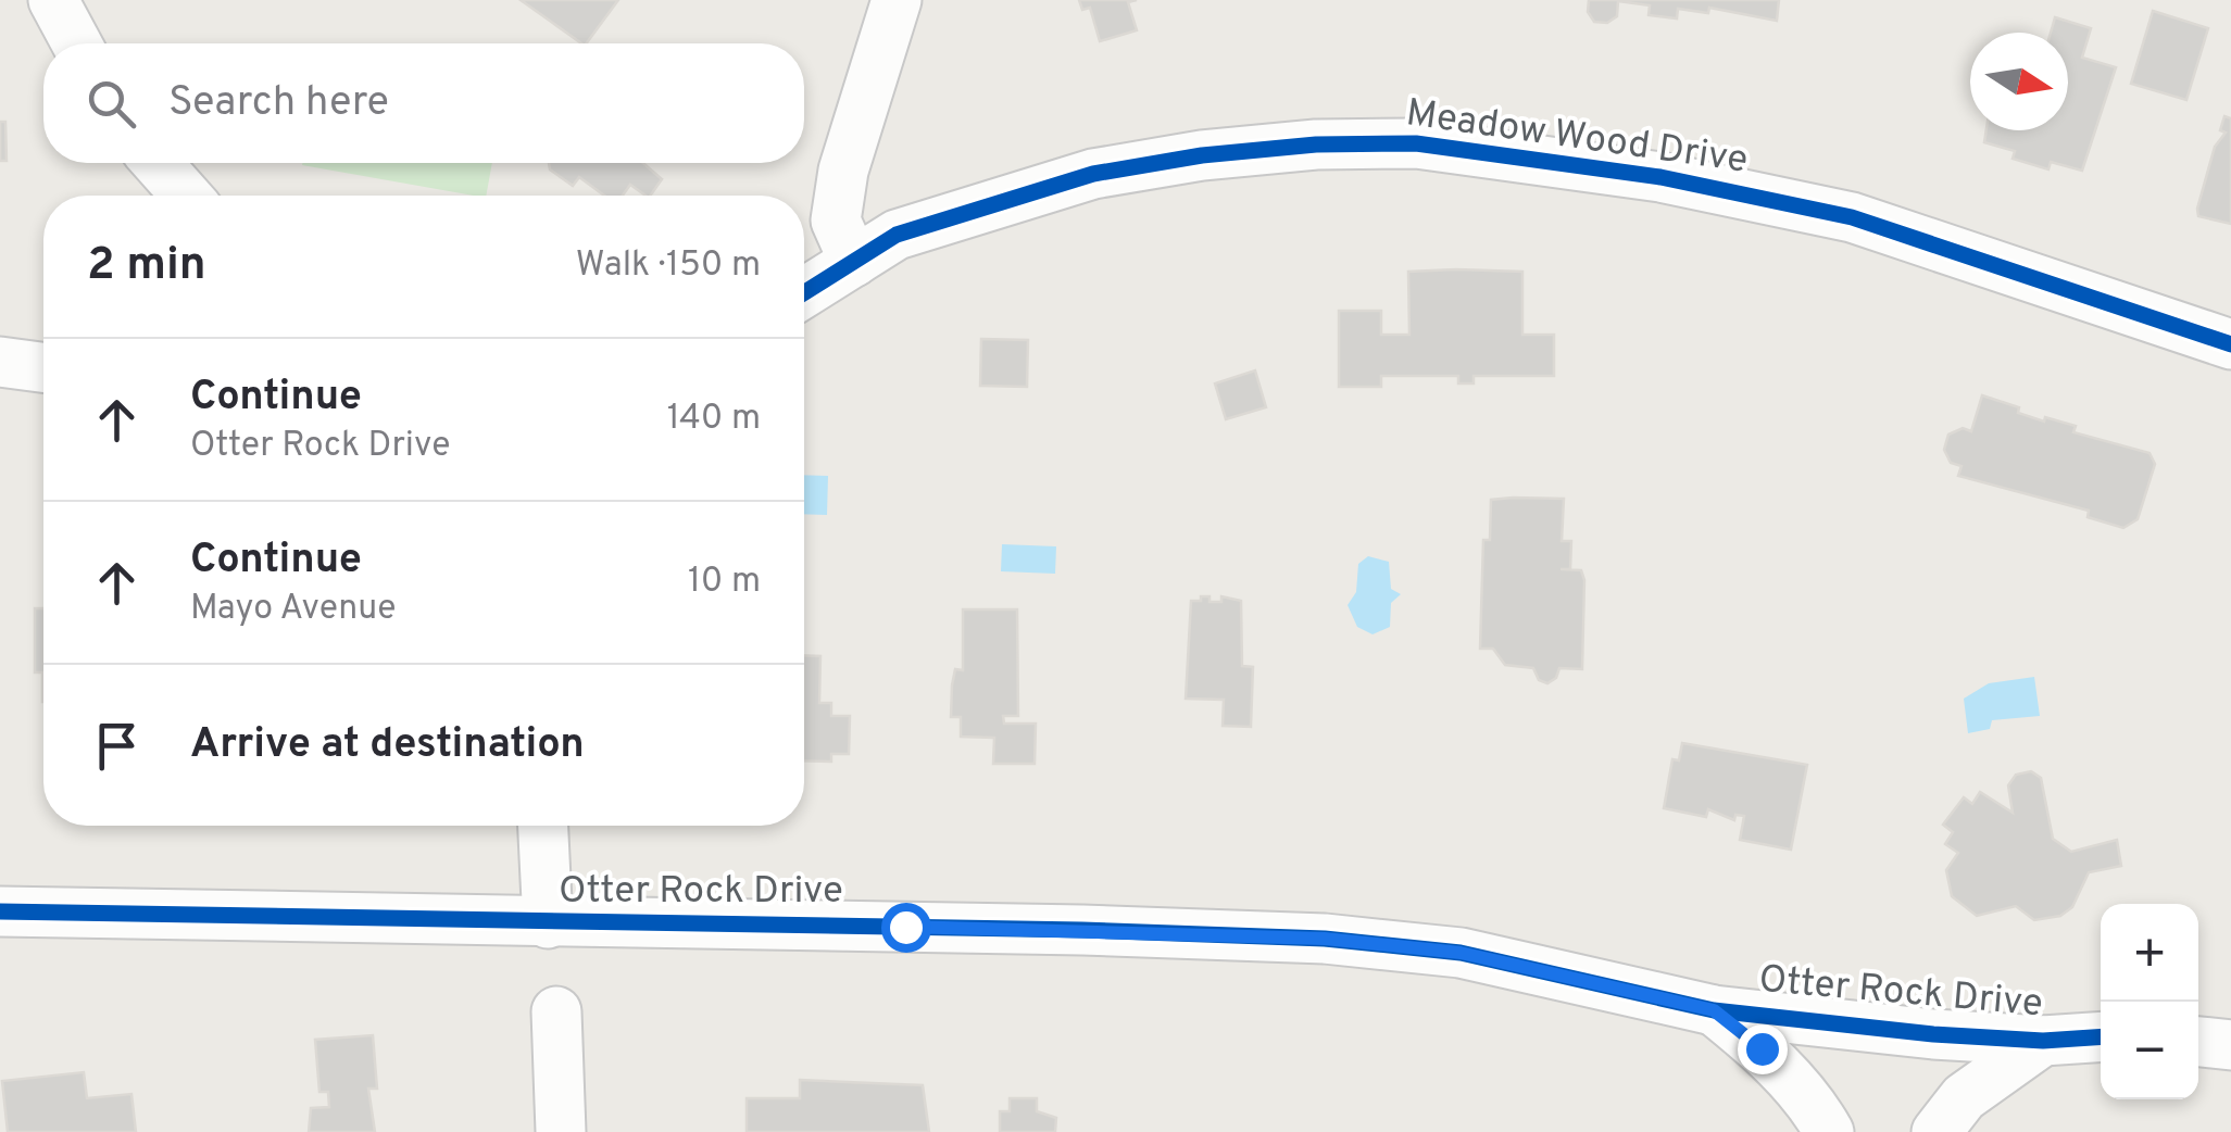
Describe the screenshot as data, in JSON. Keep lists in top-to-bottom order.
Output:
{
  "streets": {
    "street": ["Meadow Wood Drive", "Otter Rock Drive"]
  },
  "north": "right",
  "page": {
    "search": "Search here",
    "heading": ["2 min", "Walk · 150 m"],
    "list": [
      ["Continue", "Otter Rock Drive", "140 m"],
      ["Continue", "Mayo Avenue", "10 m"],
      "Arrive at destination"
    ],
    "map_buttons": ["+", "−"]
  }
}
